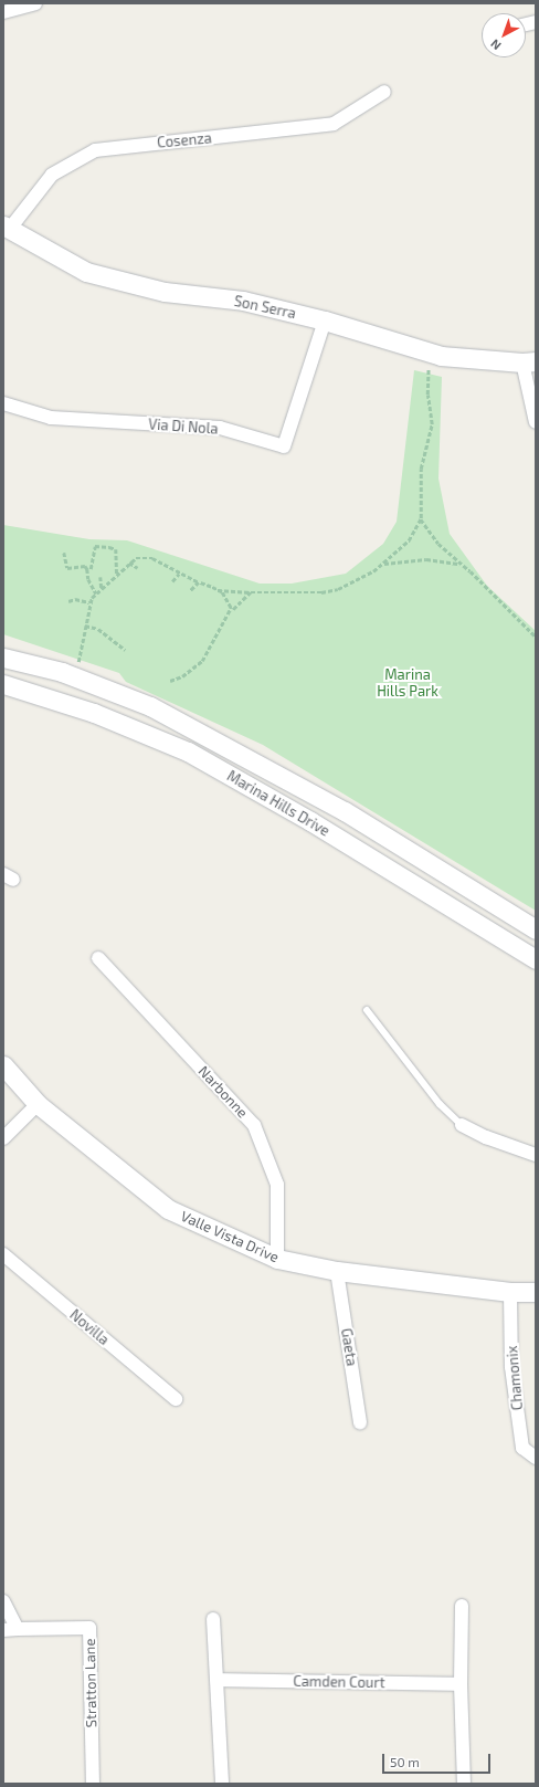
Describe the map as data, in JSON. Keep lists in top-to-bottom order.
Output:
{
  "streets": {
    "street": [
      "Cosenza",
      "Son Serra",
      "Via Di Nola",
      "Marina Hills Drive",
      "Narbonne",
      "Valle Vista Drive",
      "Novilla",
      "Gaeta",
      "Chamonix",
      "Camden Court",
      "Stratton Lane"
    ]
  },
  "crossings": [
    ["Cosenza", "Son Serra"],
    ["Son Serra", "Via Di Nola"],
    ["Narbonne", "Valle Vista Drive"],
    ["Valle Vista Drive", "Gaeta"],
    ["Valle Vista Drive", "Chamonix"]
  ],
  "parks": ["Marina Hills Park"],
  "scale_bar": "50 m",
  "north": "bottom left"
}
